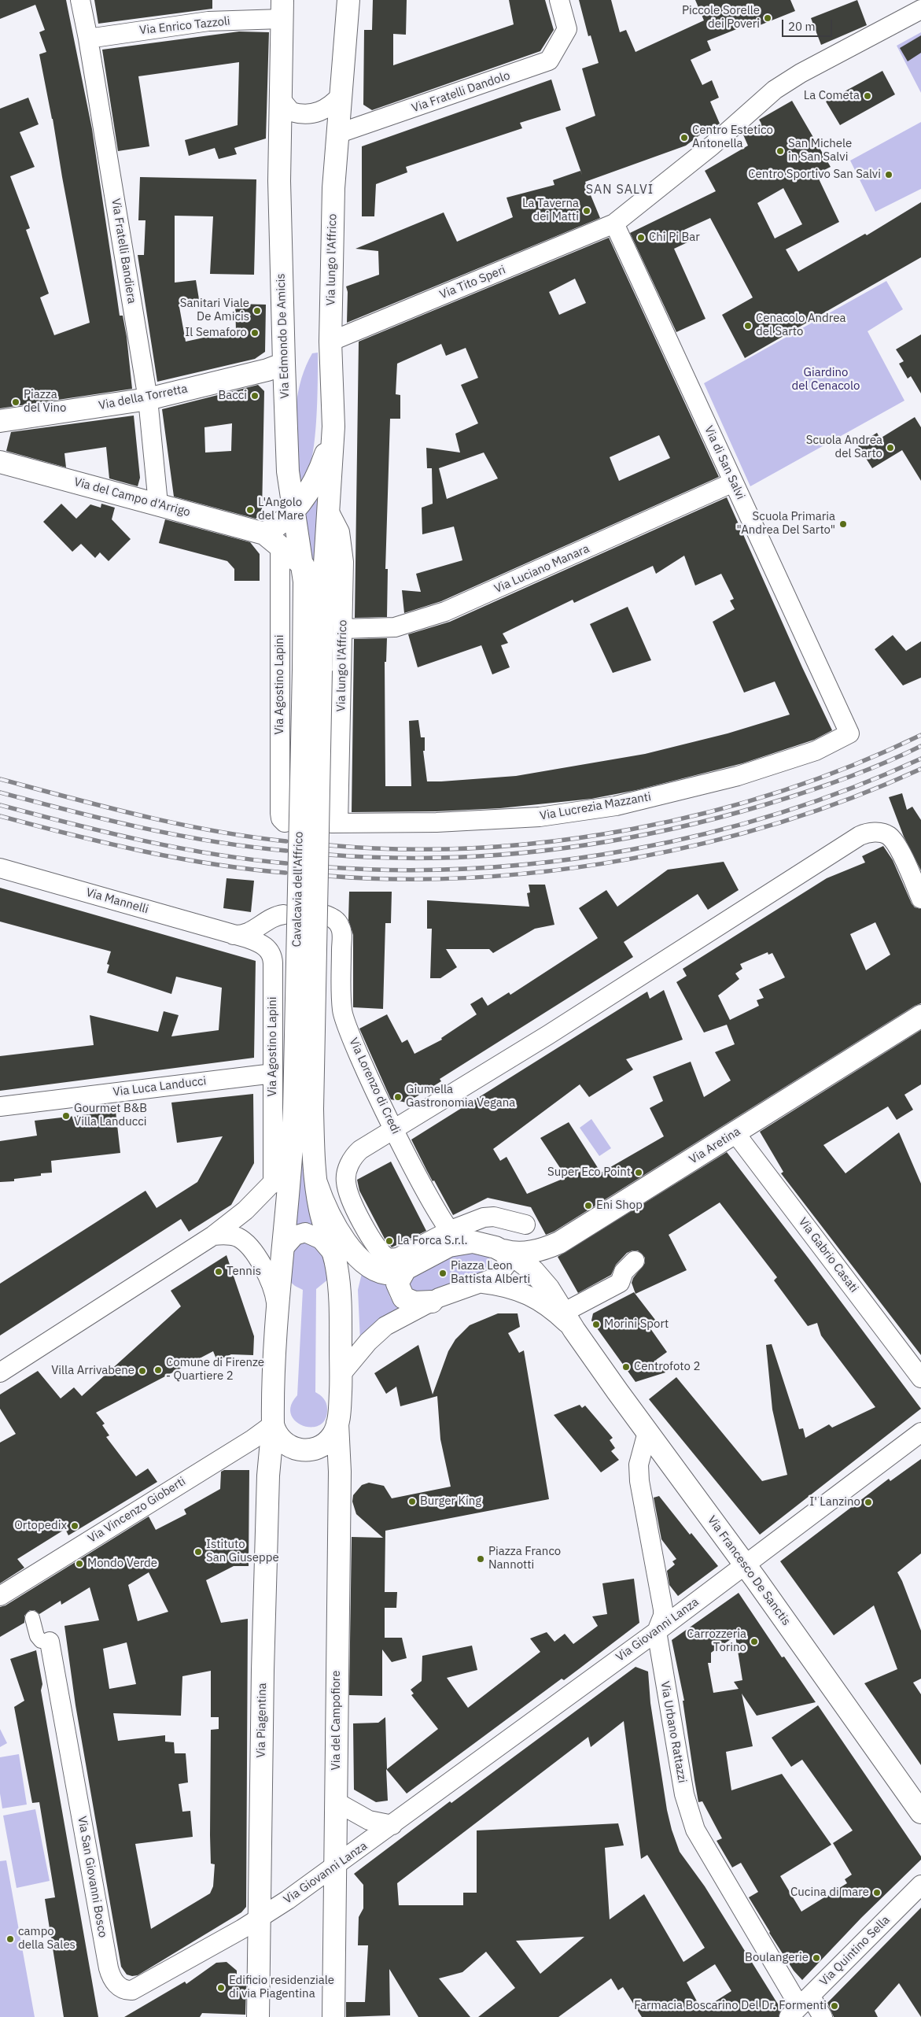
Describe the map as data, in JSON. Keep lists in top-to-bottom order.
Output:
{
  "streets": {
    "street": [
      "Via Enrico Tazzoli",
      "Via Fratelli Dandolo",
      "Via Fratelli Bandiera",
      "Via lungo l'Affrico",
      "Via Tito Speri",
      "Via Edmondo De Amicis",
      "Via della Torretta",
      "Via di San Salvi",
      "Via del Campo d'Arrigo",
      "Via Luciano Manara",
      "Via Agostino Lapini",
      "Via Lucrezia Mazzanti",
      "Cavalcavia dell'Affrico",
      "Via Mannelli",
      "Via Lorenzo di Credi",
      "Via Luca Landucci",
      "Via Aretina",
      "Via Gabrio Casati",
      "Via Vincenzo Gioberti",
      "Via Francesco De Sanctis",
      "Via Giovanni Lanza",
      "Via Piagentina",
      "Via del Campofiore",
      "Via Urbano Rattazzi",
      "Via San Giovanni Bosco",
      "Via Quintino Sella"
    ]
  },
  "crossings": [
    ["Via Enrico Tazzoli", "Via Fratelli Bandiera"],
    ["Via Enrico Tazzoli", "Via Edmondo De Amicis"],
    ["Via Fratelli Dandolo", "Via lungo l'Affrico"],
    ["Via Fratelli Bandiera", "Via della Torretta"],
    ["Via Fratelli Bandiera", "Via del Campo d'Arrigo"],
    ["Via lungo l'Affrico", "Via Tito Speri"],
    ["Via lungo l'Affrico", "Via Edmondo De Amicis"],
    ["Via lungo l'Affrico", "Via Luciano Manara"],
    ["Via lungo l'Affrico", "Via Lucrezia Mazzanti"],
    ["Via lungo l'Affrico", "Cavalcavia dell'Affrico"],
    ["Via Tito Speri", "Via di San Salvi"],
    ["Via Edmondo De Amicis", "Via della Torretta"],
    ["Via Edmondo De Amicis", "Via del Campo d'Arrigo"],
    ["Via Edmondo De Amicis", "Cavalcavia dell'Affrico"],
    ["Via di San Salvi", "Via Luciano Manara"],
    ["Via di San Salvi", "Via Lucrezia Mazzanti"],
    ["Via del Campo d'Arrigo", "Via Agostino Lapini"],
    ["Via Agostino Lapini", "Via Mannelli"],
    ["Via Agostino Lapini", "Via Luca Landucci"],
    ["Via Aretina", "Via Gabrio Casati"],
    ["Via Vincenzo Gioberti", "Via Piagentina"],
    ["Via Francesco De Sanctis", "Via Giovanni Lanza"],
    ["Via Francesco De Sanctis", "Via Urbano Rattazzi"],
    ["Via Giovanni Lanza", "Via Piagentina"],
    ["Via Giovanni Lanza", "Via del Campofiore"],
    ["Via Giovanni Lanza", "Via Urbano Rattazzi"],
    ["Via Giovanni Lanza", "Via San Giovanni Bosco"],
    ["Via Piagentina", "Via San Giovanni Bosco"],
    ["Via Urbano Rattazzi", "Via Quintino Sella"]
  ],
  "districts": ["SAN SALVI"],
  "parks": ["Giardino del Cenacolo"],
  "places": [
    "Piccole Sorelle dei Poveri",
    "La Cometa",
    "Centro Estetico Antonella",
    "San Michele in San Salvi",
    "Centro Sportivo San Salvi",
    "La Taverna dei Matti",
    "Chi Pi Bar",
    "Sanitari Viale De Amicis",
    "Cenacolo Andrea del Sarto",
    "Il Semaforo",
    "Bacci",
    "Piazza del Vino",
    "Scuola Andrea del Sarto",
    "L'Angolo del Mare",
    "Scuola Primaria \"Andrea Del Sarto\"",
    "Giumella Gastronomia Vegana",
    "Gourmet B&B Villa Landucci",
    "Super Eco Point",
    "Eni Shop",
    "La Forca S.r.l.",
    "Tennis",
    "Piazza Leon Battista Alberti",
    "Morini Sport",
    "Centrofoto 2",
    "Comune di Firenze - Quartiere 2",
    "Villa Arrivabene",
    "Burger King",
    "I' Lanzino",
    "Ortopedix",
    "Istituto San Giuseppe",
    "Piazza Franco Nannotti",
    "Mondo Verde",
    "Carrozzeria Torino",
    "Cucina di mare",
    "campo della Sales",
    "Boulangerie",
    "Edificio residenziale di via Piagentina",
    "Farmacia Boscarino Del Dr. Formenti"
  ],
  "scale_bar": "20 m"
}
